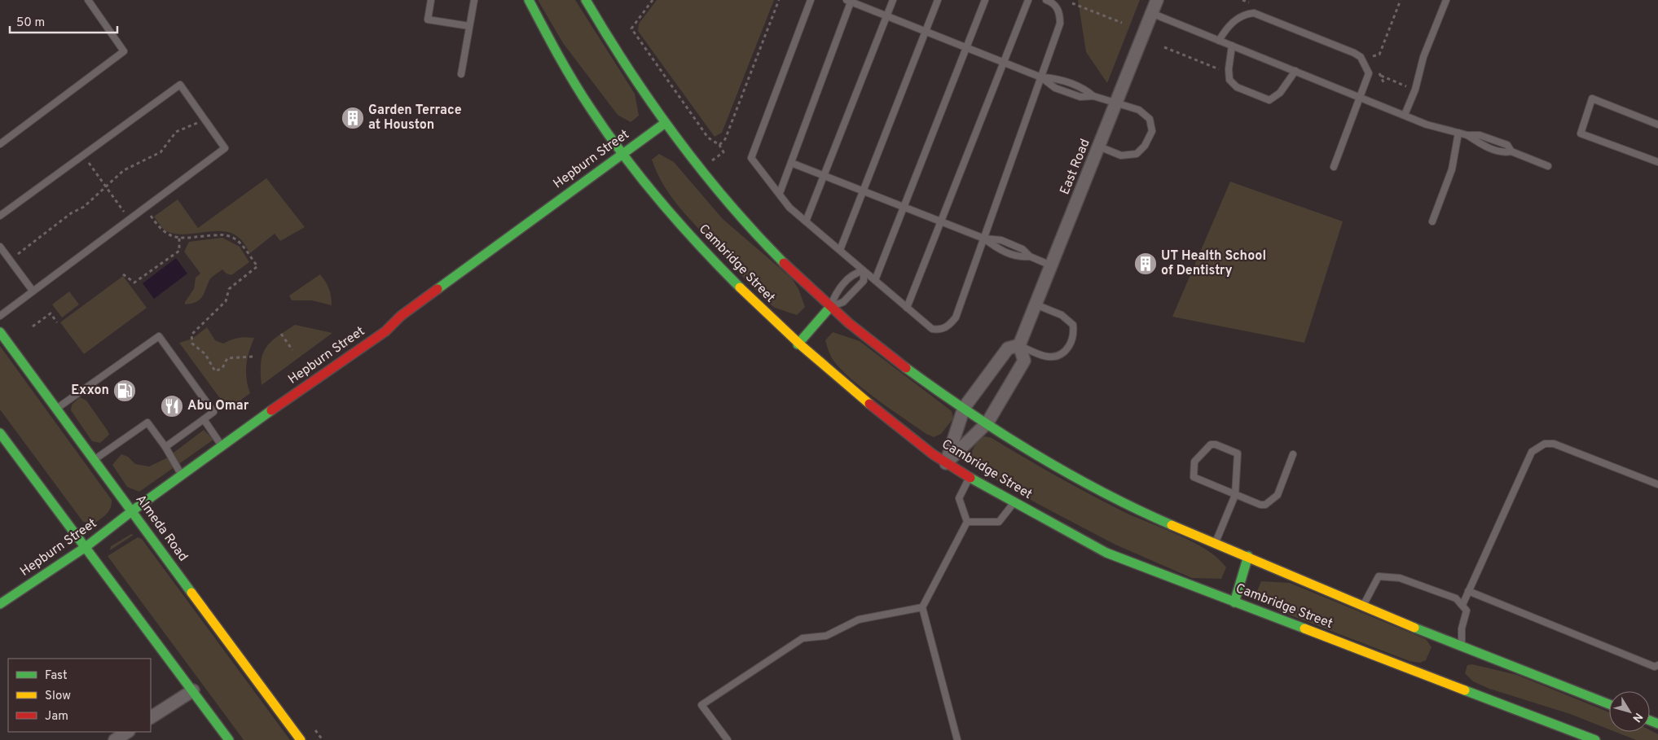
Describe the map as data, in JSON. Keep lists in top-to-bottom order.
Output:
{
  "streets": {
    "street": [
      "Hepburn Street",
      "East Road",
      "Cambridge Street",
      "Almeda Road"
    ]
  },
  "crossings": [
    ["Hepburn Street", "Cambridge Street"],
    ["Hepburn Street", "Almeda Road"],
    ["East Road", "Cambridge Street"]
  ],
  "places": {
    "building": ["Garden Terrace at Houston", "UT Health School of Dentistry"],
    "fuel station": ["Exxon"],
    "restaurant": ["Abu Omar"]
  },
  "legend": ["Fast", "Slow", "Jam"],
  "scale_bar": "50 m",
  "north": "bottom right"
}
